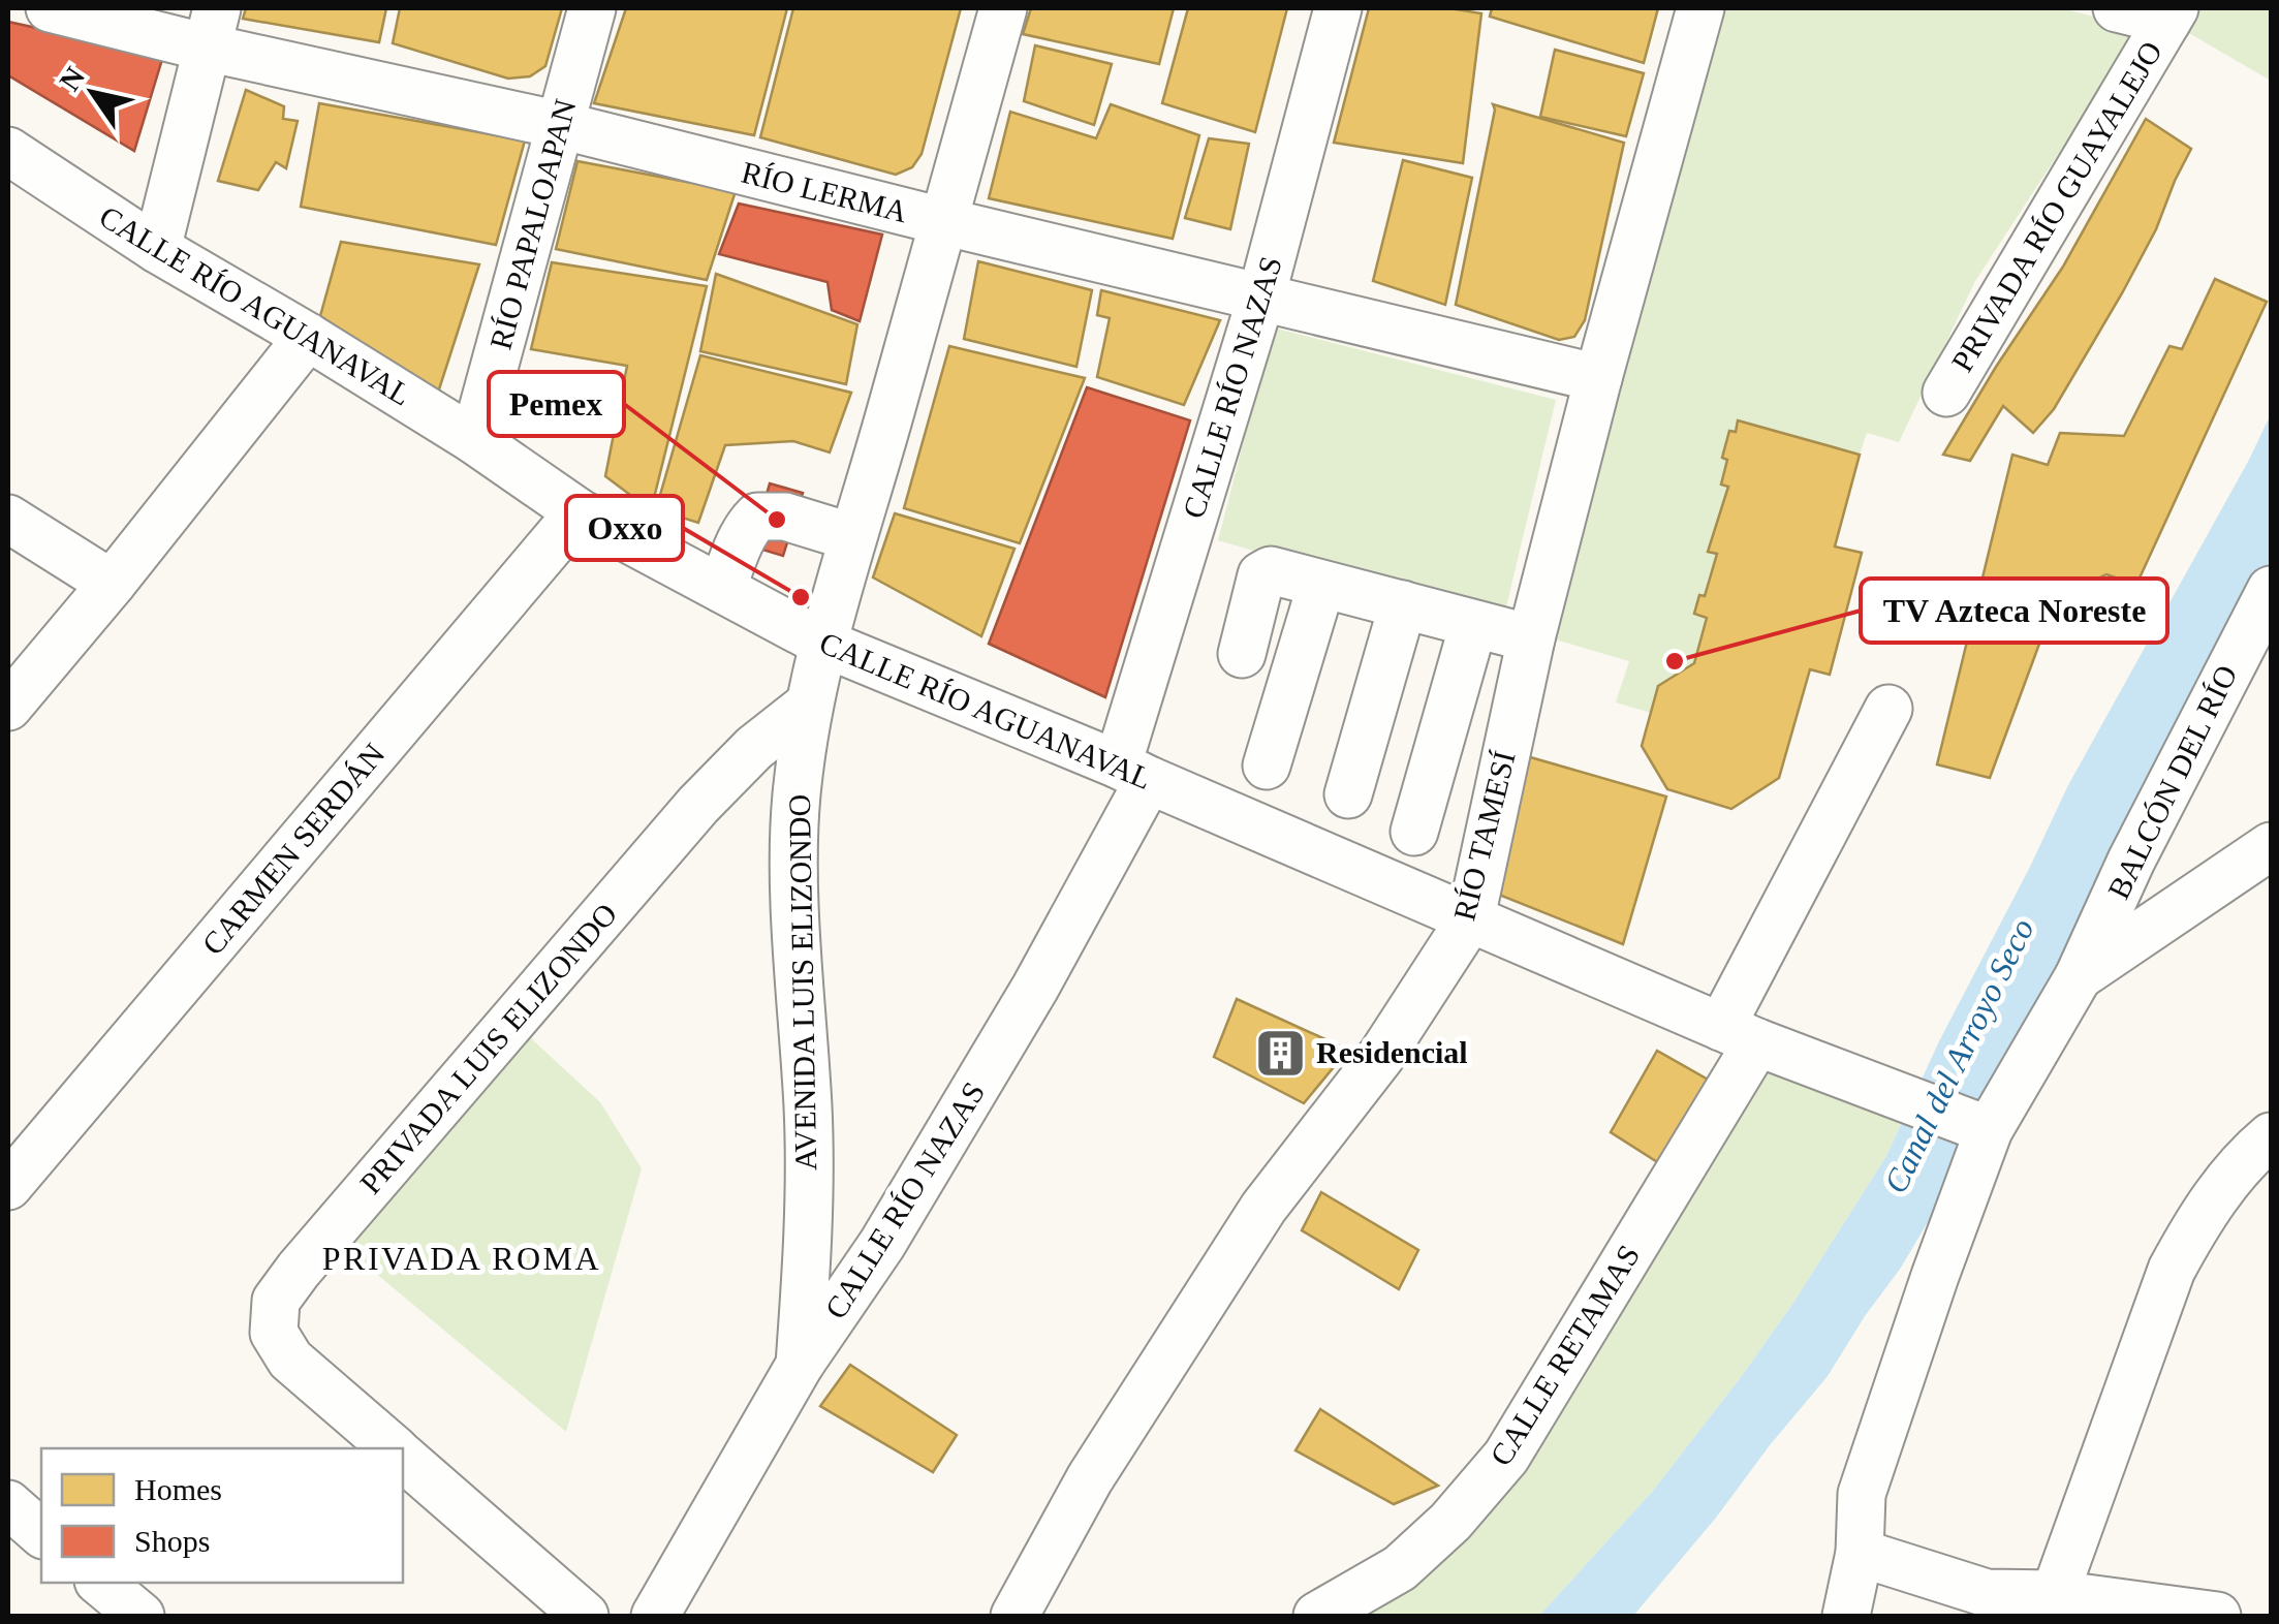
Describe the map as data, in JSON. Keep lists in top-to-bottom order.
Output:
{
  "streets": {
    "street": [
      "RÍO LERMA",
      "PRIVADA RÍO GUAYALEJO",
      "RÍO PAPALOAPAN",
      "CALLE RÍO AGUANAVAL",
      "CALLE RÍO NAZAS",
      "BALCÓN DEL RÍO",
      "RÍO TAMESÍ",
      "CARMEN SERDÁN",
      "AVENIDA LUIS ELIZONDO",
      "PRIVADA LUIS ELIZONDO",
      "CALLE RETAMAS"
    ]
  },
  "crossings": [
    ["RÍO LERMA", "RÍO PAPALOAPAN"],
    ["RÍO LERMA", "CALLE RÍO NAZAS"],
    ["RÍO LERMA", "RÍO TAMESÍ"],
    ["RÍO LERMA", "AVENIDA LUIS ELIZONDO"],
    ["RÍO PAPALOAPAN", "CALLE RÍO AGUANAVAL"],
    ["CALLE RÍO AGUANAVAL", "CALLE RÍO NAZAS"],
    ["CALLE RÍO AGUANAVAL", "BALCÓN DEL RÍO"],
    ["CALLE RÍO AGUANAVAL", "RÍO TAMESÍ"],
    ["CALLE RÍO AGUANAVAL", "CARMEN SERDÁN"],
    ["CALLE RÍO AGUANAVAL", "AVENIDA LUIS ELIZONDO"],
    ["CALLE RÍO AGUANAVAL", "CALLE RETAMAS"],
    ["CALLE RÍO NAZAS", "AVENIDA LUIS ELIZONDO"],
    ["AVENIDA LUIS ELIZONDO", "PRIVADA LUIS ELIZONDO"]
  ],
  "districts": ["PRIVADA ROMA"],
  "water": ["Canal del Arroyo Seco"],
  "places": {
    "other": ["Pemex", "Oxxo", "TV Azteca Noreste"],
    "building": ["Residencial"]
  },
  "legend": ["Homes", "Shops"],
  "north": "top left"
}
